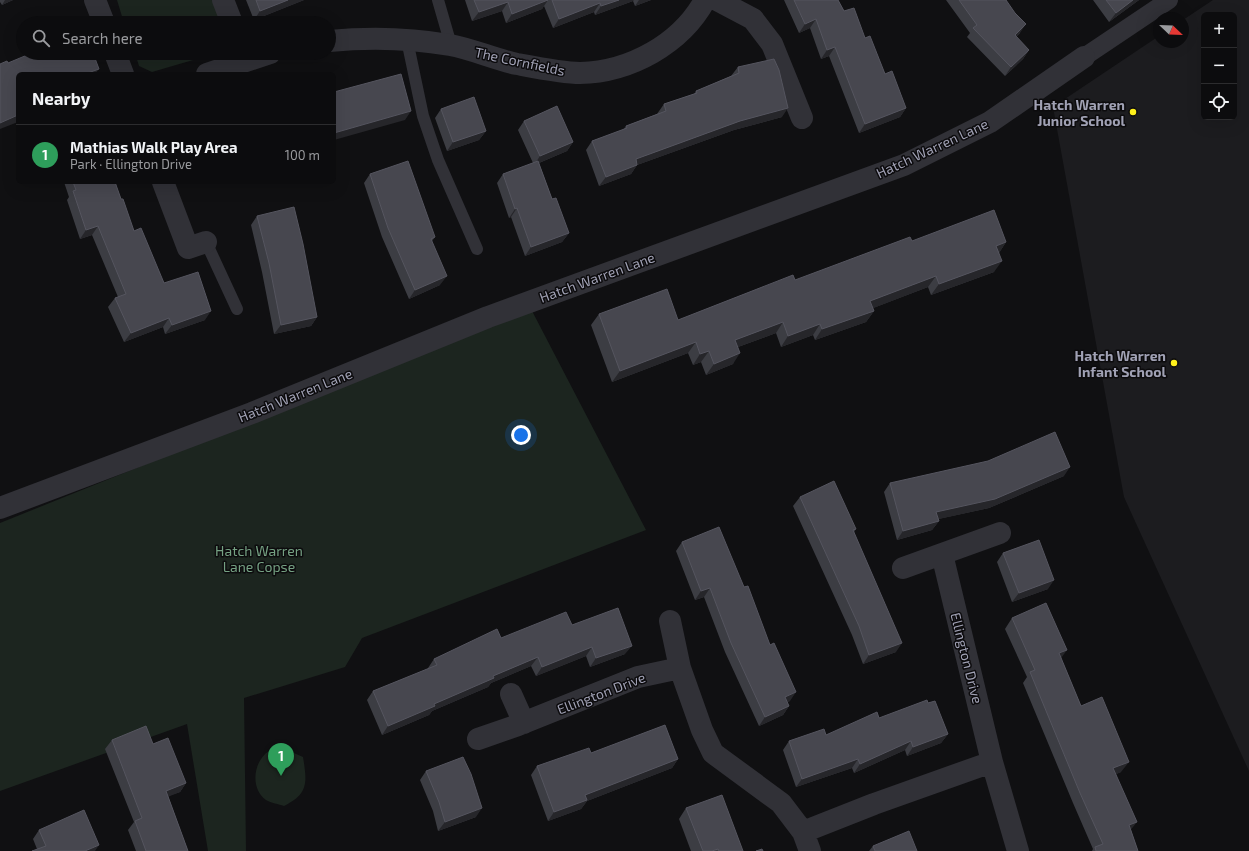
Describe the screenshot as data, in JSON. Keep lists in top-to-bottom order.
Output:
{
  "streets": {
    "street": ["The Cornfields", "Hatch Warren Lane", "Ellington Drive"]
  },
  "parks": ["Hatch Warren Lane Copse"],
  "places": ["Hatch Warren Junior School", "Hatch Warren Infant School"],
  "north": "bottom right",
  "page": {
    "map_buttons": ["+", "−"],
    "search": "Search here",
    "heading": "Nearby",
    "list": [
      {
        "mark": "1",
        "name": "Mathias Walk Play Area",
        "note": "Park · Ellington Drive",
        "value": "100 m"
      }
    ],
    "pins": "1"
  }
}
